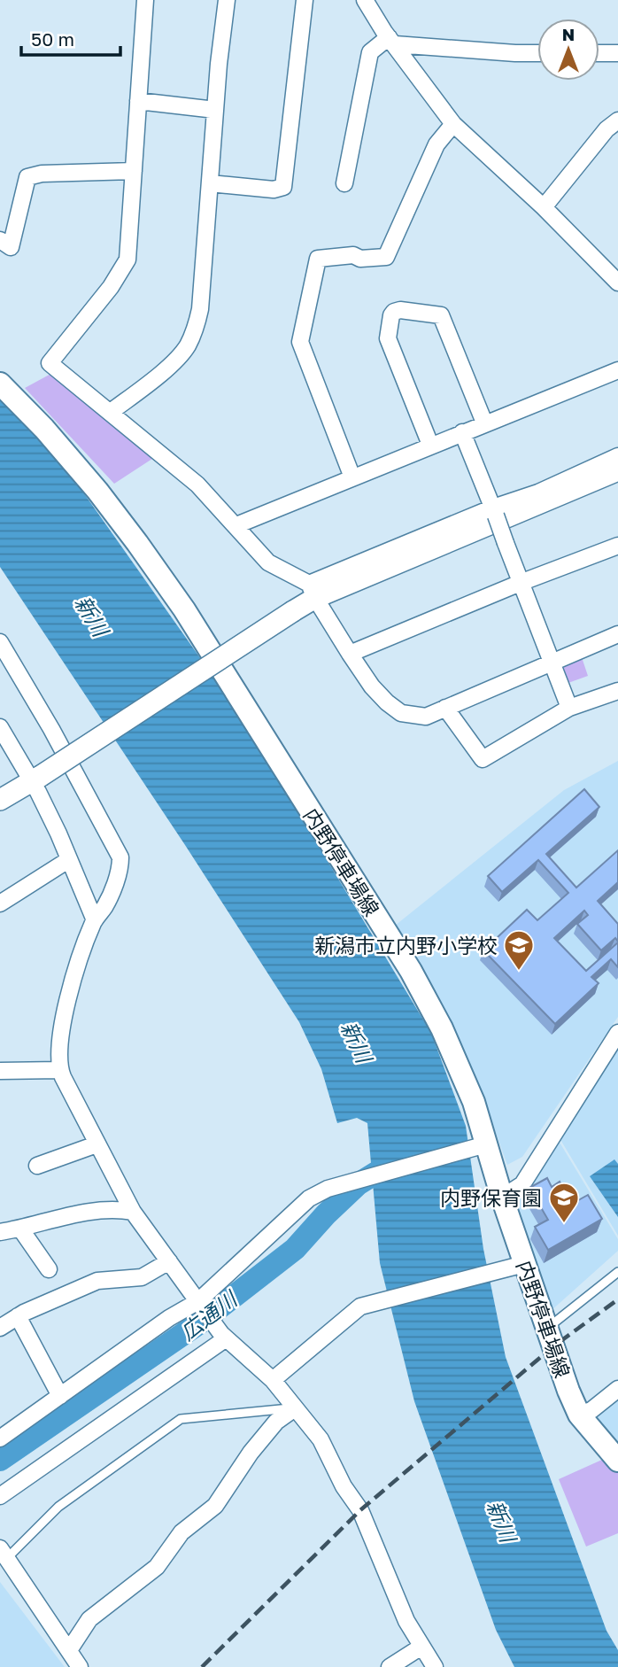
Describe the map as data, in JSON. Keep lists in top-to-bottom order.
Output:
{
  "streets": {
    "main road": ["内野停車場線"]
  },
  "water": ["新川", "広通川"],
  "places": {
    "school or university": ["新潟市立内野小学校", "内野保育園"]
  },
  "scale_bar": "50 m",
  "north": "top"
}
